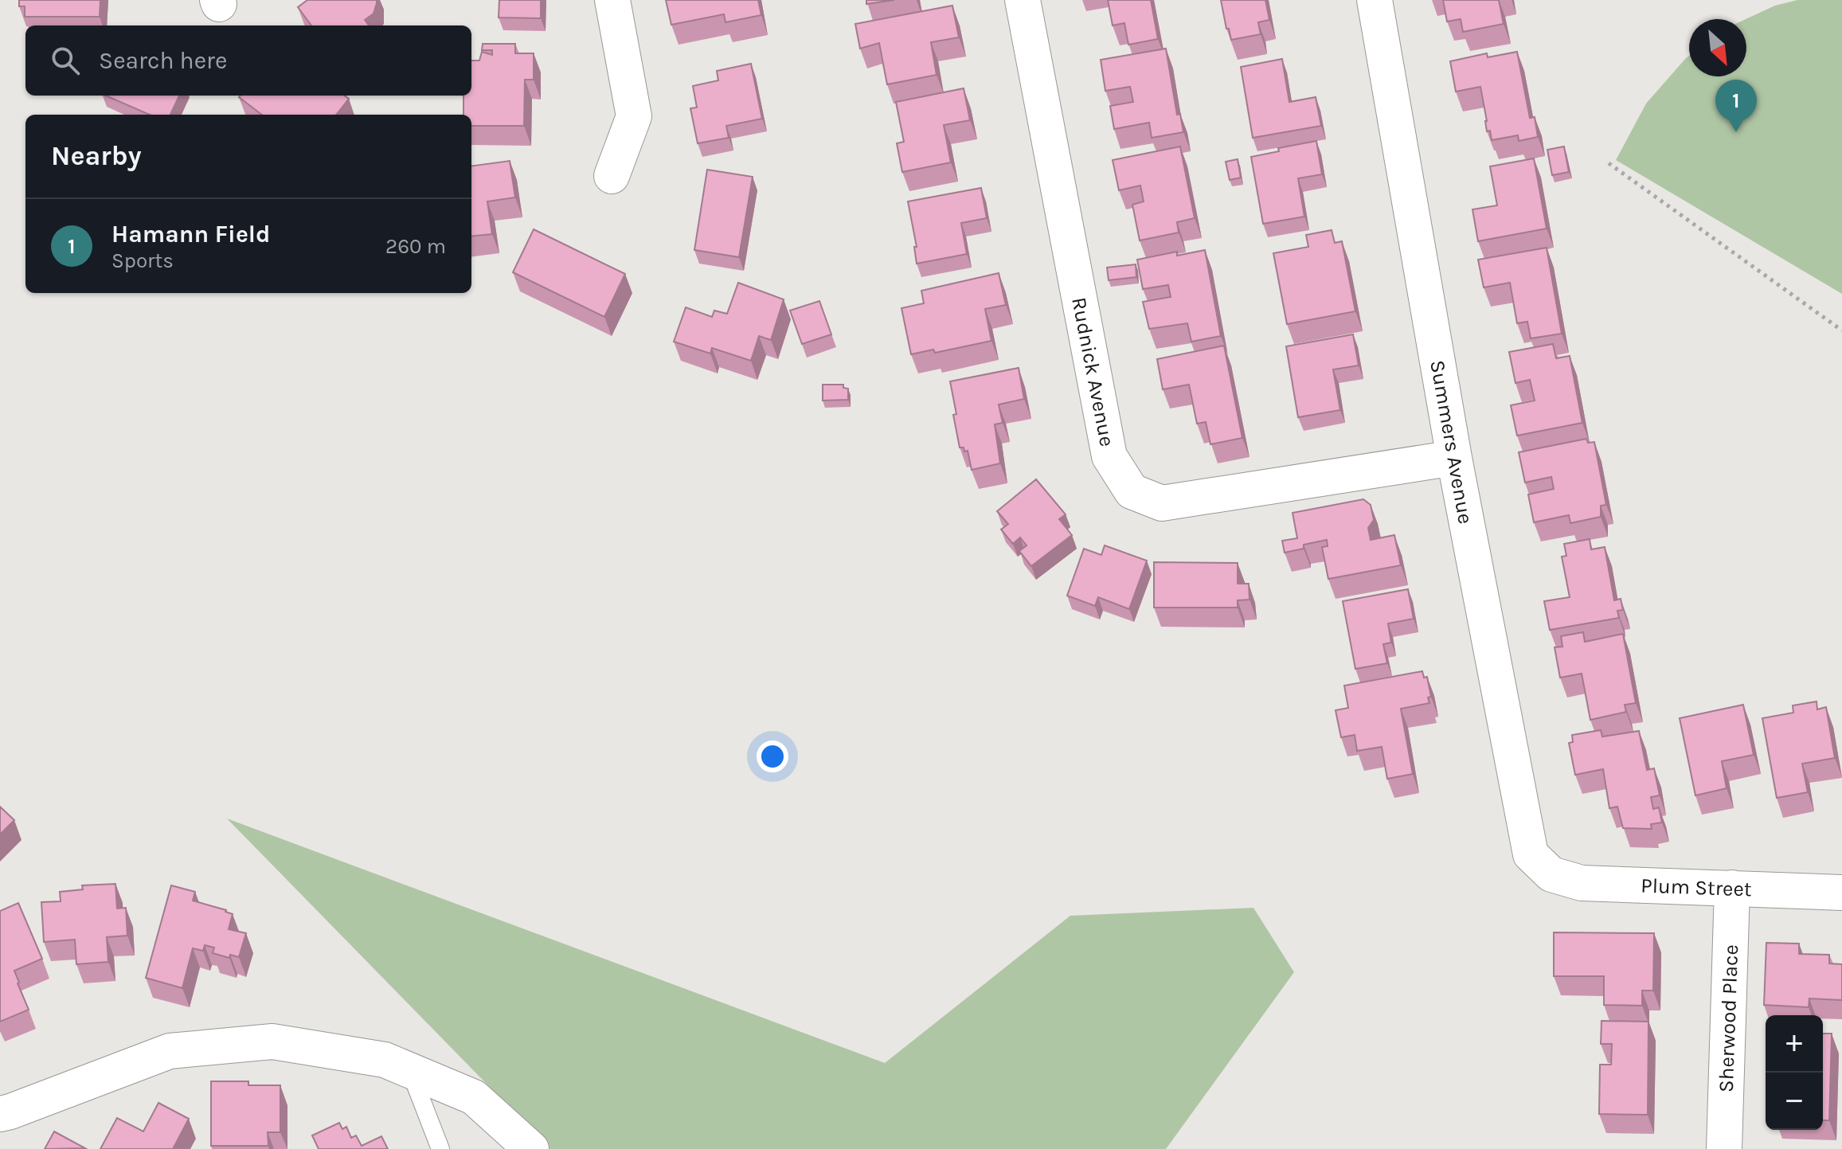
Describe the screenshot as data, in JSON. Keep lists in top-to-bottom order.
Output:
{
  "streets": {
    "street": [
      "Rudnick Avenue",
      "Summers Avenue",
      "Plum Street",
      "Sherwood Place"
    ]
  },
  "crossings": [
    ["Rudnick Avenue", "Summers Avenue"],
    ["Summers Avenue", "Plum Street"],
    ["Plum Street", "Sherwood Place"]
  ],
  "north": "bottom right",
  "page": {
    "search": "Search here",
    "pins": "1",
    "heading": "Nearby",
    "list": [
      {
        "mark": "1",
        "name": "Hamann Field",
        "note": "Sports",
        "value": "260 m"
      }
    ],
    "map_buttons": ["+", "−"]
  }
}
